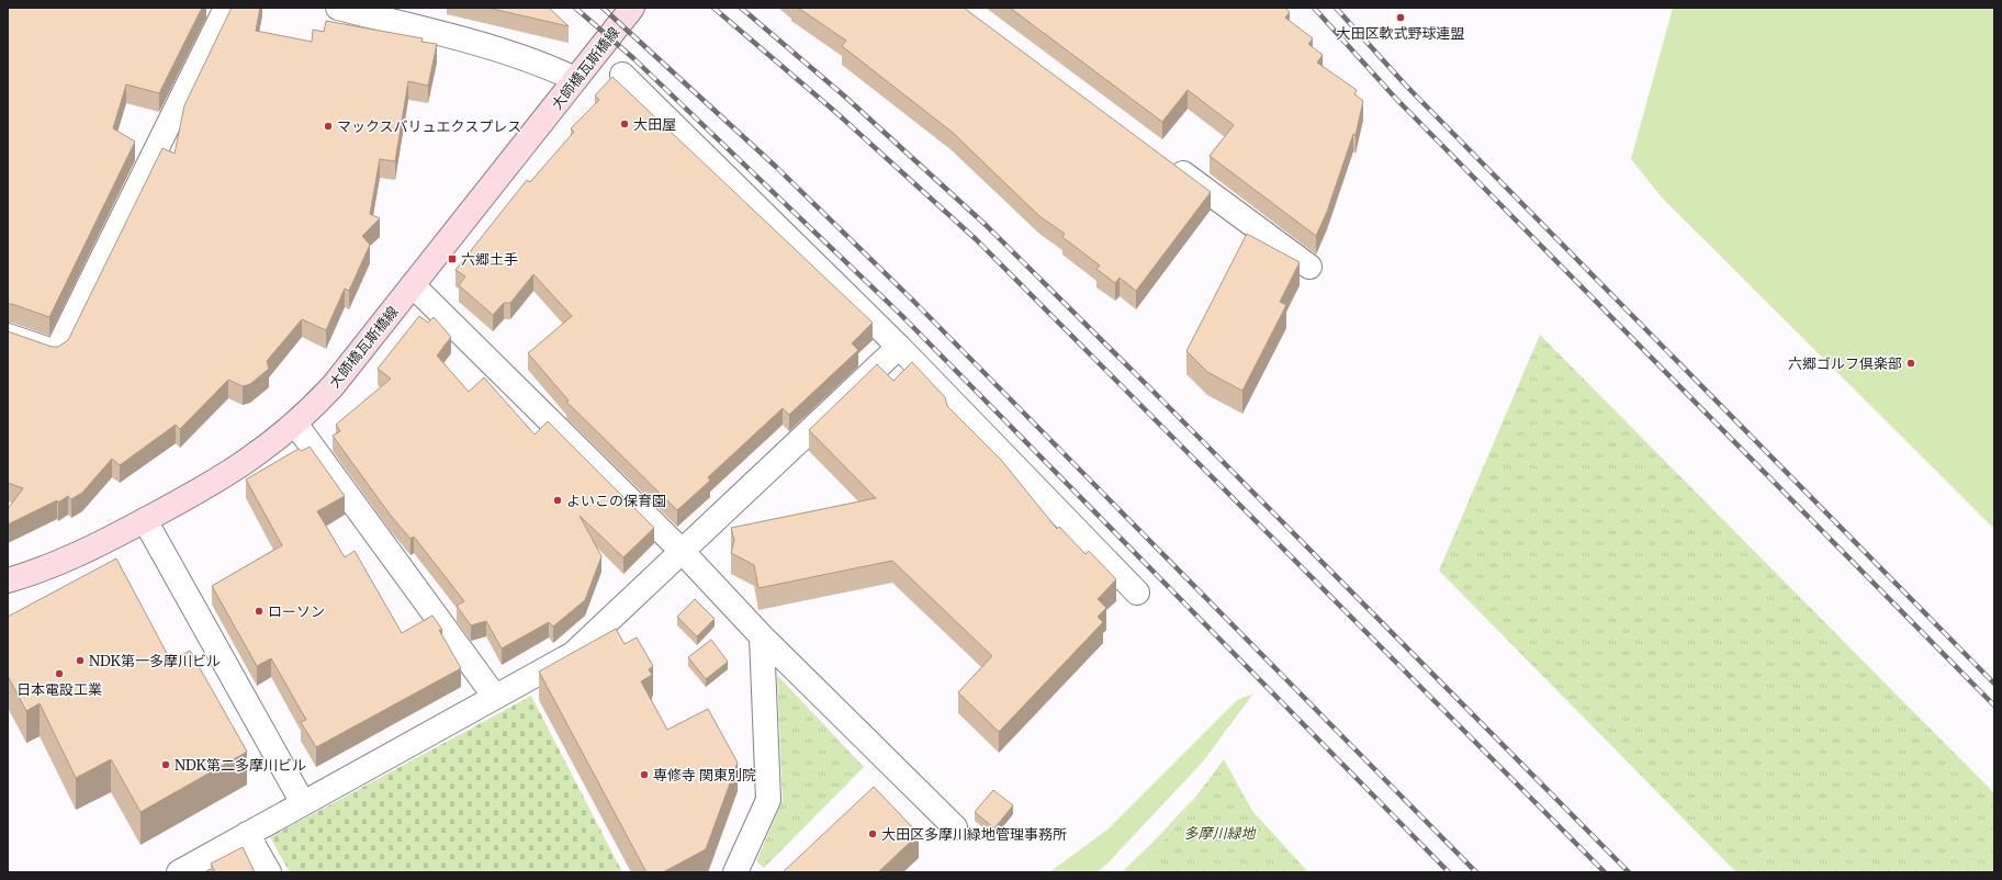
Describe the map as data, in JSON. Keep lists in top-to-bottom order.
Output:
{
  "streets": {
    "street": ["大師橋瓦斯橋線"]
  },
  "parks": ["多摩川緑地"],
  "places": {
    "other": [
      "大田区軟式野球連盟",
      "大田屋",
      "マックスバリュエクスプレス",
      "六郷ゴルフ倶楽部",
      "よいこの保育園",
      "ローソン",
      "NDK第一多摩川ビル",
      "日本電設工業",
      "NDK第二多摩川ビル",
      "専修寺 関東別院",
      "大田区多摩川緑地管理事務所"
    ],
    "transit": ["六郷土手"]
  }
}
